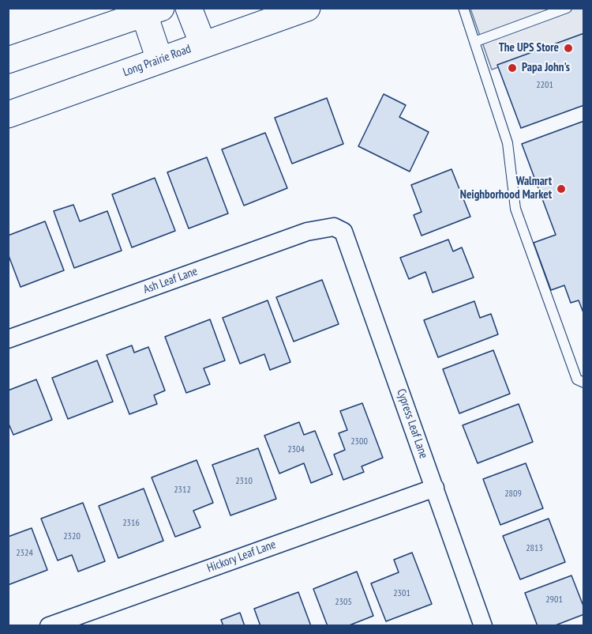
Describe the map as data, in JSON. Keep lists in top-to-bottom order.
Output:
{
  "streets": {
    "main road": ["Long Prairie Road"],
    "street": ["Ash Leaf Lane", "Cypress Leaf Lane", "Hickory Leaf Lane"]
  },
  "crossings": [
    ["Ash Leaf Lane", "Cypress Leaf Lane"],
    ["Cypress Leaf Lane", "Hickory Leaf Lane"]
  ],
  "places": ["The UPS Store", "Papa John's", "Walmart Neighborhood Market"],
  "house_numbers": [
    "2201",
    "2300",
    "2304",
    "2310",
    "2312",
    "2809",
    "2316",
    "2320",
    "2813",
    "2324",
    "2301",
    "2901",
    "2305"
  ]
}
